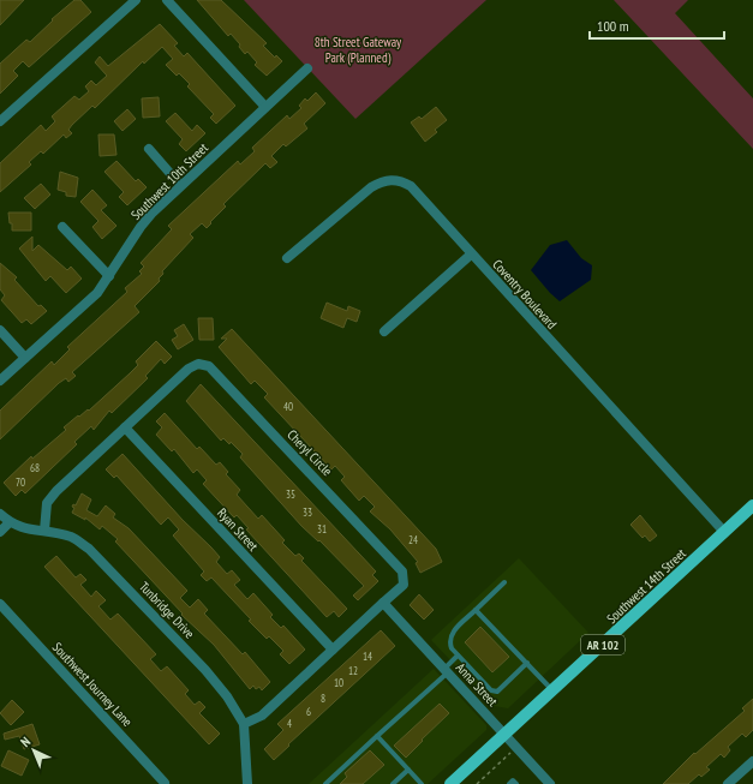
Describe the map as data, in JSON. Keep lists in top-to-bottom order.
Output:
{
  "streets": {
    "main road": ["Southwest 14th Street", "AR 102"],
    "street": [
      "Southwest 10th Street",
      "Coventry Boulevard",
      "Cheryl Circle",
      "Ryan Street",
      "Tunbridge Drive",
      "Southwest Journey Lane",
      "Anna Street"
    ]
  },
  "crossings": [
    ["Coventry Boulevard", "Southwest 14th Street"],
    ["Cheryl Circle", "Ryan Street"],
    ["Cheryl Circle", "Tunbridge Drive"],
    ["Cheryl Circle", "Anna Street"],
    ["Southwest 14th Street", "Anna Street"]
  ],
  "parks": ["8th Street Gateway Park (Planned)"],
  "house_numbers": [
    "40",
    "68",
    "70",
    "35",
    "33",
    "31",
    "24",
    "14",
    "12",
    "10",
    "8",
    "6",
    "4"
  ],
  "scale_bar": "100 m",
  "north": "top left"
}
